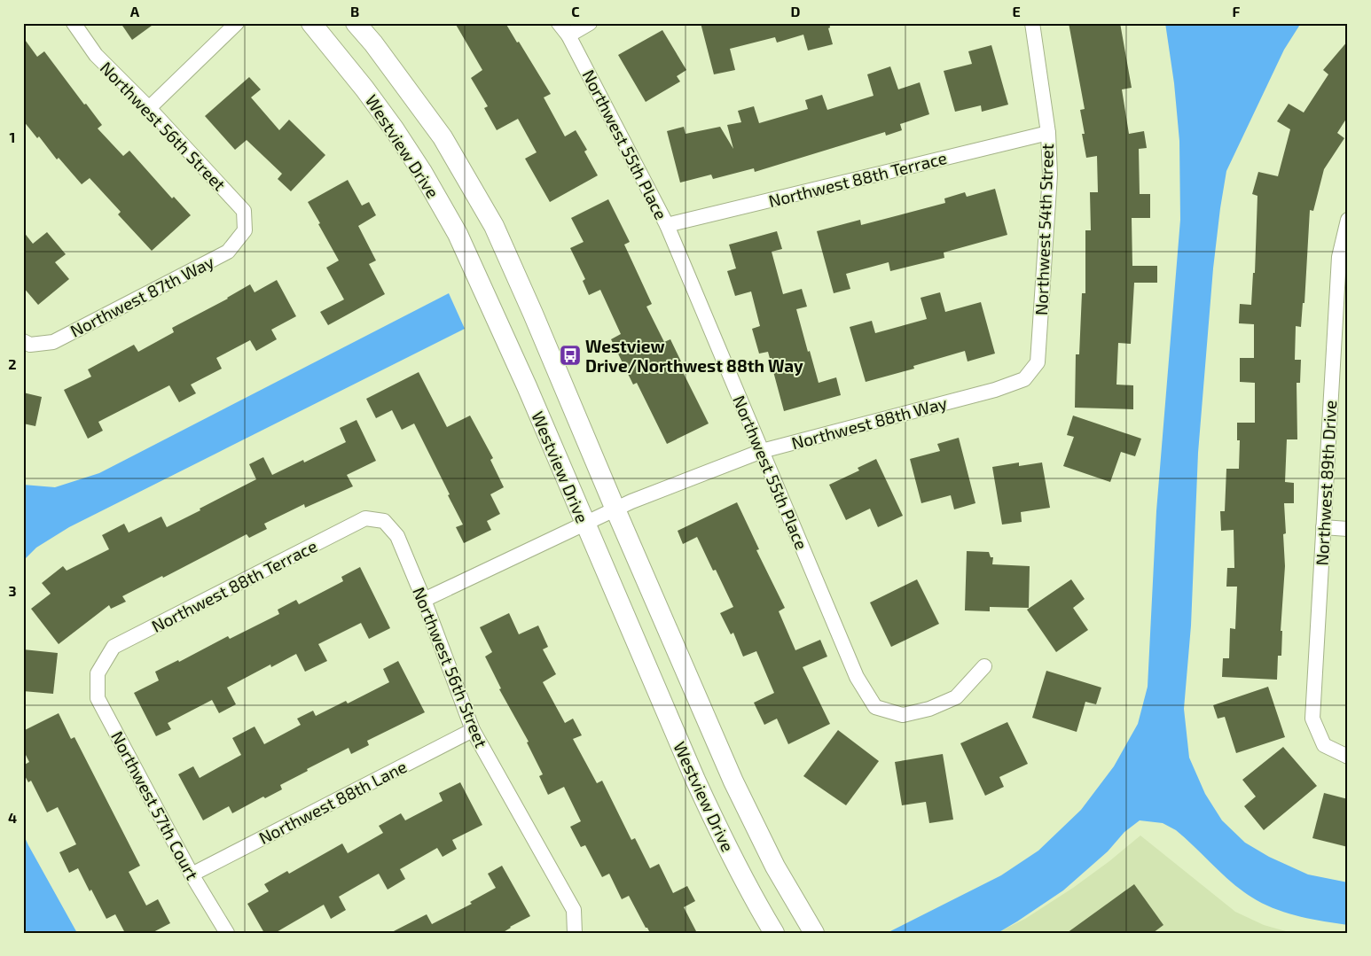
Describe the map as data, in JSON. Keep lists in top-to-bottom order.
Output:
{
  "streets": {
    "street": [
      "Northwest 56th Street",
      "Northwest 55th Place",
      "Westview Drive",
      "Northwest 88th Terrace",
      "Northwest 54th Street",
      "Northwest 87th Way",
      "Northwest 88th Way",
      "Northwest 89th Drive",
      "Northwest 88th Lane",
      "Northwest 57th Court"
    ]
  },
  "crossings": [
    ["Northwest 56th Street", "Northwest 88th Terrace"],
    ["Northwest 56th Street", "Northwest 87th Way"],
    ["Northwest 56th Street", "Northwest 88th Way"],
    ["Northwest 56th Street", "Northwest 88th Lane"],
    ["Northwest 55th Place", "Northwest 88th Terrace"],
    ["Northwest 55th Place", "Northwest 88th Way"],
    ["Westview Drive", "Northwest 88th Way"],
    ["Northwest 88th Terrace", "Northwest 54th Street"],
    ["Northwest 88th Terrace", "Northwest 57th Court"],
    ["Northwest 54th Street", "Northwest 88th Way"],
    ["Northwest 88th Lane", "Northwest 57th Court"]
  ],
  "places": {
    "bus stop": ["Westview Drive/Northwest 88th Way"]
  },
  "grid": {
    "columns": [
      "A",
      "B",
      "C",
      "D",
      "E",
      "F"
    ],
    "rows": [
      "1",
      "2",
      "3",
      "4"
    ]
  }
}
